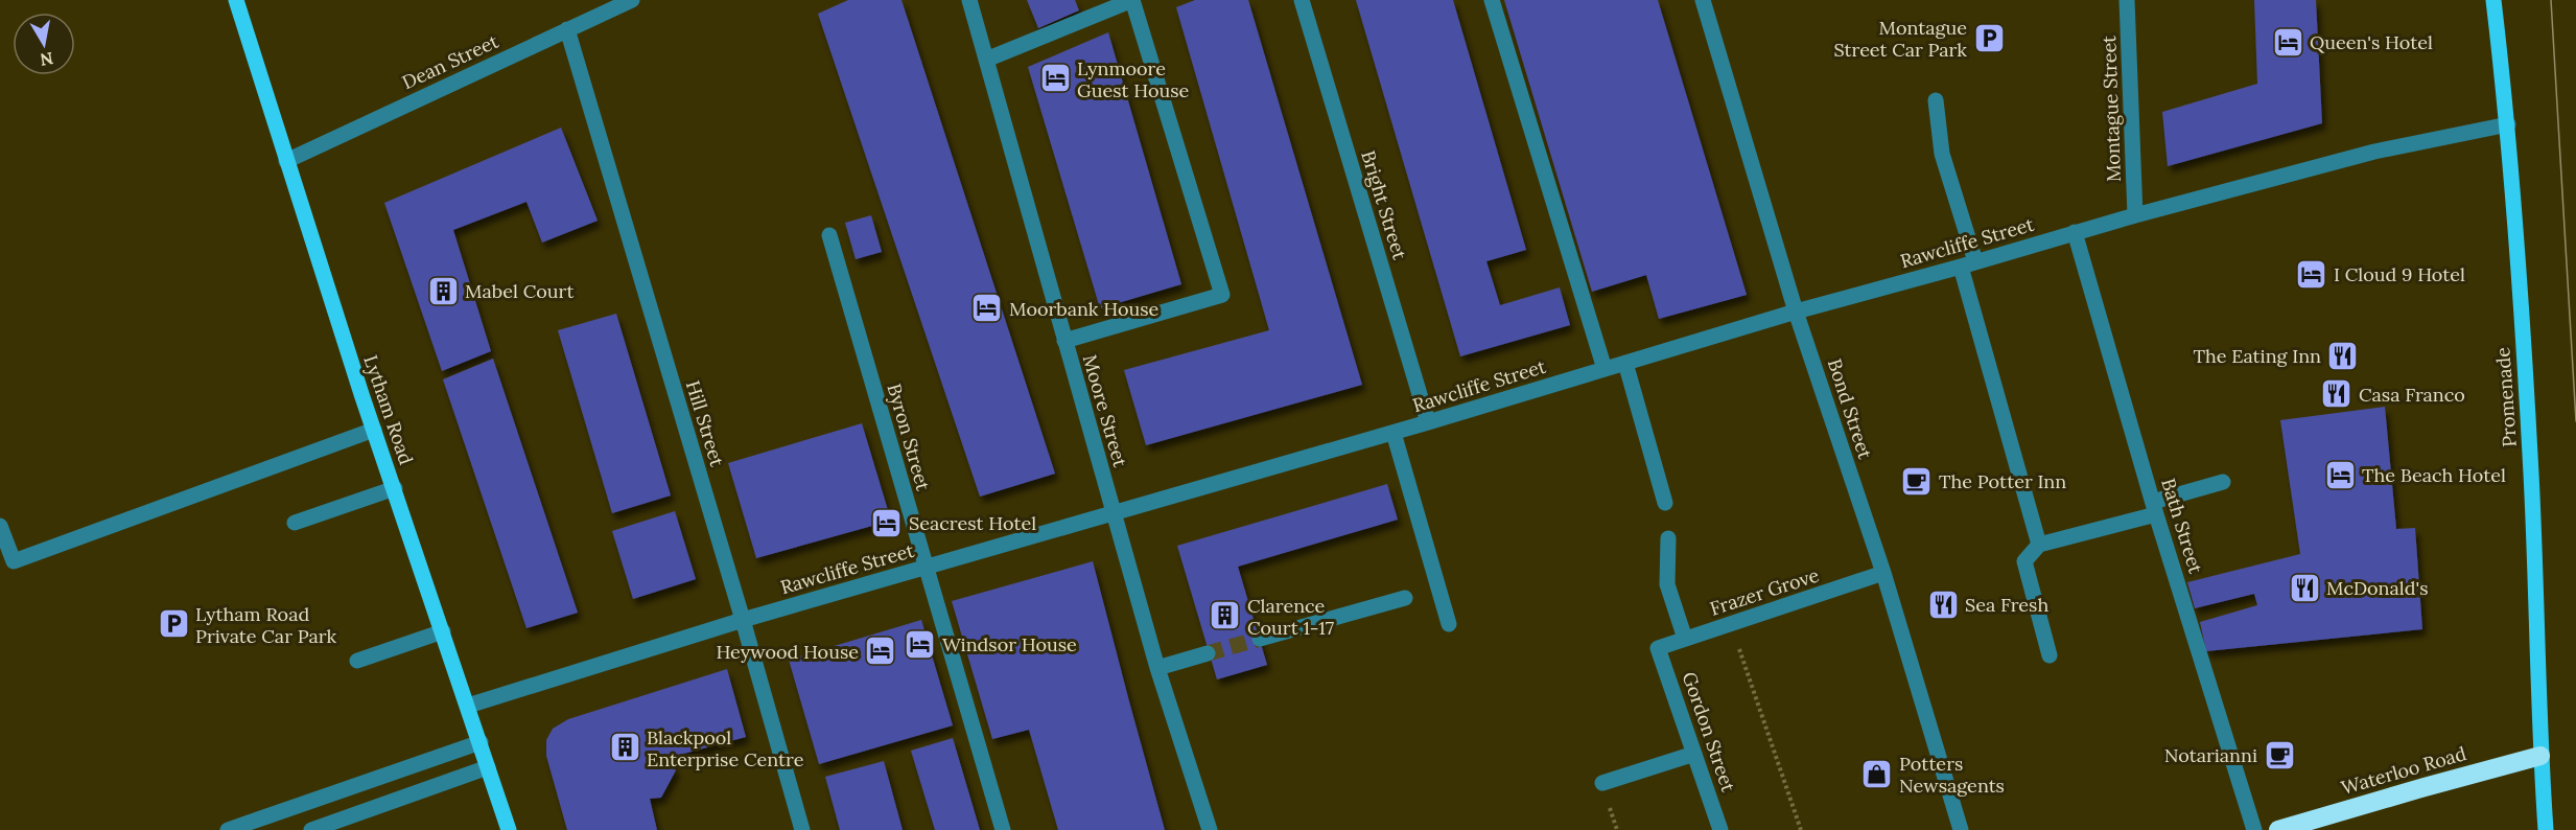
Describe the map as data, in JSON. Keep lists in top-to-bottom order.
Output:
{
  "streets": {
    "highway": ["Waterloo Road"],
    "main road": ["Promenade", "Lytham Road"],
    "street": [
      "Dean Street",
      "Montague Street",
      "Bright Street",
      "Rawcliffe Street",
      "Bond Street",
      "Moore Street",
      "Hill Street",
      "Byron Street",
      "Bath Street",
      "Frazer Grove",
      "Gordon Street"
    ]
  },
  "crossings": [
    ["Dean Street", "Lytham Road"],
    ["Dean Street", "Hill Street"],
    ["Montague Street", "Rawcliffe Street"],
    ["Bright Street", "Rawcliffe Street"],
    ["Rawcliffe Street", "Promenade"],
    ["Rawcliffe Street", "Bond Street"],
    ["Rawcliffe Street", "Lytham Road"],
    ["Rawcliffe Street", "Moore Street"],
    ["Rawcliffe Street", "Hill Street"],
    ["Rawcliffe Street", "Byron Street"],
    ["Rawcliffe Street", "Bath Street"],
    ["Promenade", "Waterloo Road"],
    ["Bond Street", "Frazer Grove"],
    ["Frazer Grove", "Gordon Street"]
  ],
  "places": {
    "parking": ["Montague Street Car Park", "Lytham Road Private Car Park"],
    "hotel": [
      "Queen's Hotel",
      "Lynmoore Guest House",
      "I Cloud 9 Hotel",
      "Moorbank House",
      "The Beach Hotel",
      "Seacrest Hotel",
      "Windsor House",
      "Heywood House"
    ],
    "building": ["Mabel Court", "Clarence Court 1-17", "Blackpool Enterprise Centre"],
    "restaurant": [
      "The Eating Inn",
      "Casa Franco",
      "McDonald's",
      "Sea Fresh"
    ],
    "cafe": ["The Potter Inn", "Notarianni"],
    "shop": ["Potters Newsagents"]
  },
  "north": "bottom"
}
